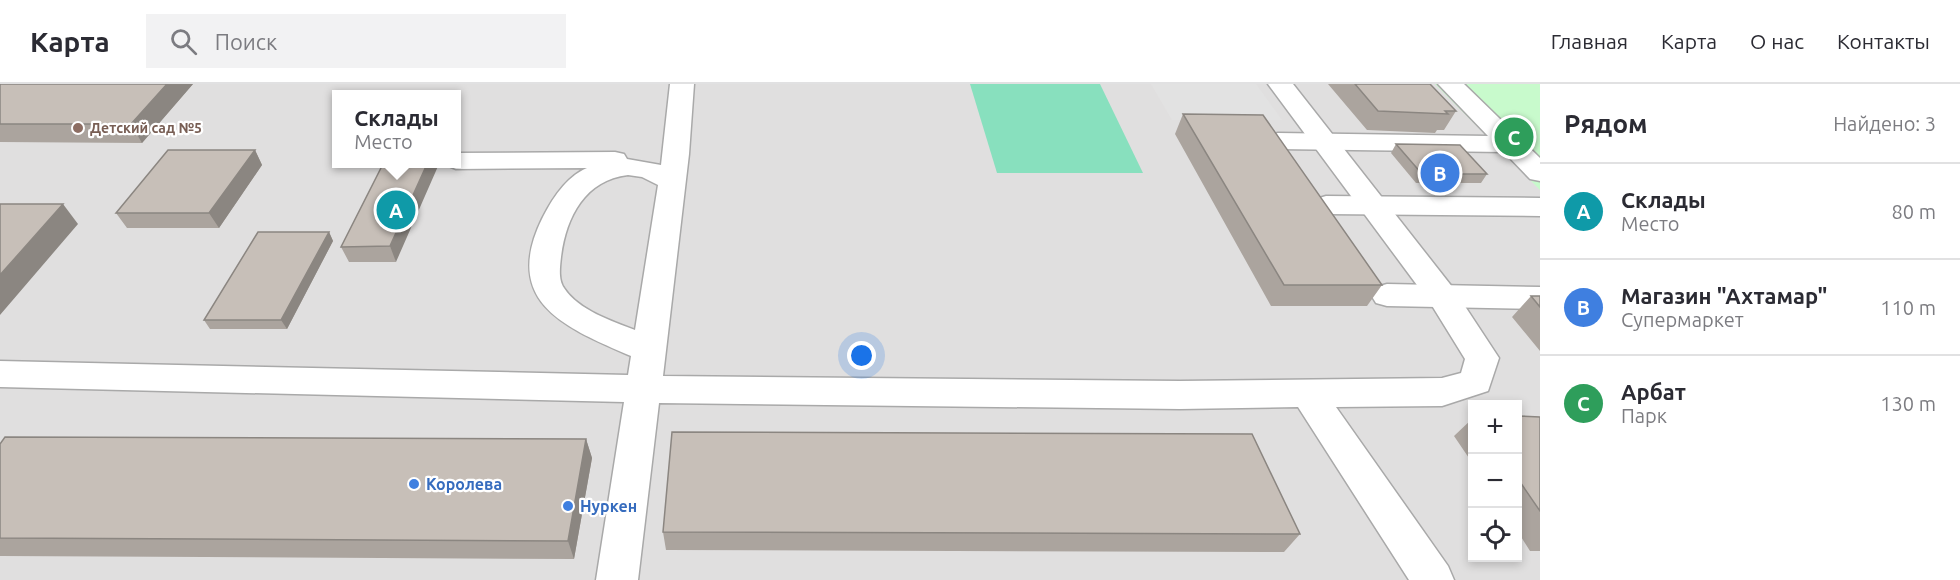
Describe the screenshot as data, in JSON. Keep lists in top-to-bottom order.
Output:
{
  "places": ["Детский сад №5", "Королева", "Нуркен"],
  "page": {
    "header": "Карта",
    "search": "Поиск",
    "nav": [
      "Главная",
      "Карта",
      "О нас",
      "Контакты"
    ],
    "heading": ["Рядом", "Найдено: 3"],
    "popup": ["Склады", "Место"],
    "pins": ["C", "B", "A"],
    "list": [
      {
        "mark": "A",
        "name": "Склады",
        "note": "Место",
        "value": "80 m"
      },
      {
        "mark": "B",
        "name": "Магазин \"Ахтамар\"",
        "note": "Супермаркет",
        "value": "110 m"
      },
      {
        "mark": "C",
        "name": "Арбат",
        "note": "Парк",
        "value": "130 m"
      }
    ],
    "map_buttons": ["+", "−"]
  }
}
